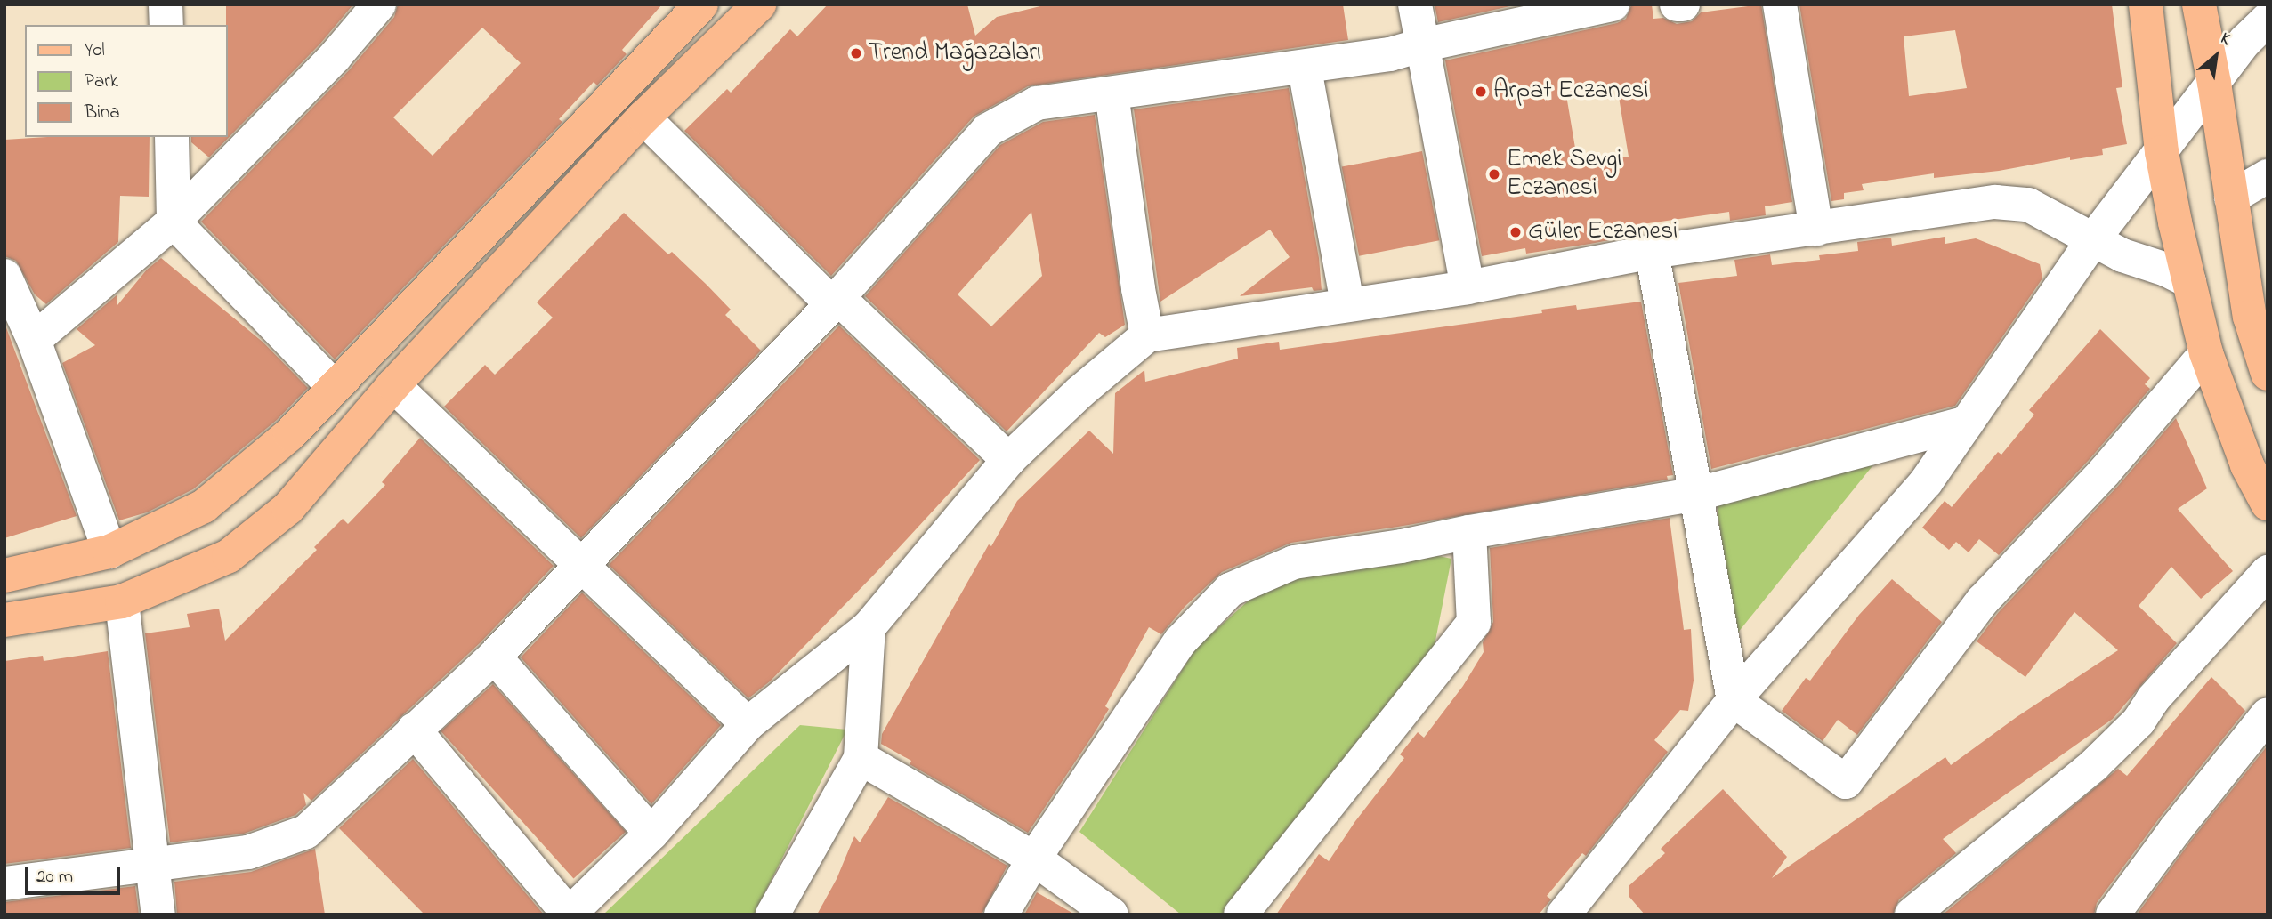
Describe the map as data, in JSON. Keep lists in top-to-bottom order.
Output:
{
  "places": [
    "Trend Mağazaları",
    "Arpat Eczanesi",
    "Emek Sevgi Eczanesi",
    "Güler Eczanesi"
  ],
  "legend": ["Yol", "Park", "Bina"],
  "scale_bar": "20 m",
  "north": "top right"
}
